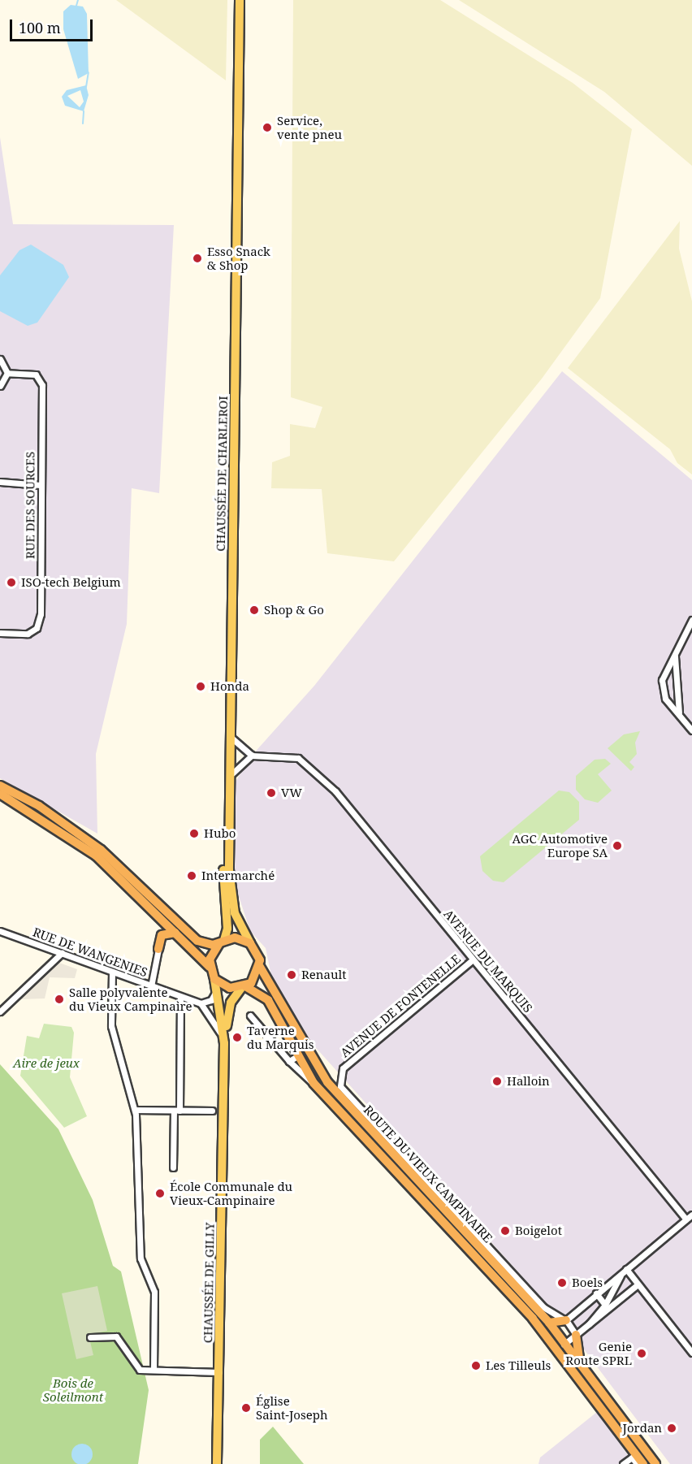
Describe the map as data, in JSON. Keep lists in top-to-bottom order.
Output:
{
  "streets": {
    "highway": ["ROUTE DU VIEUX CAMPINAIRE"],
    "main road": ["CHAUSSÉE DE CHARLEROI", "CHAUSSÉE DE GILLY"],
    "street": [
      "RUE DES SOURCES",
      "RUE DE WANGENIES",
      "AVENUE DU MARQUIS",
      "AVENUE DE FONTENELLE"
    ]
  },
  "crossings": [
    ["CHAUSSÉE DE CHARLEROI", "ROUTE DU VIEUX CAMPINAIRE"],
    ["CHAUSSÉE DE CHARLEROI", "CHAUSSÉE DE GILLY"],
    ["AVENUE DU MARQUIS", "AVENUE DE FONTENELLE"],
    ["ROUTE DU VIEUX CAMPINAIRE", "CHAUSSÉE DE GILLY"]
  ],
  "parks": ["Aire de jeux", "Bois de Soleilmont"],
  "places": [
    "Service, vente pneu",
    "Esso Snack & Shop",
    "ISO-tech Belgium",
    "Shop & Go",
    "Honda",
    "VW",
    "Hubo",
    "AGC Automotive Europe SA",
    "Intermarché",
    "Renault",
    "Salle polyvalente du Vieux Campinaire",
    "Taverne du Marquis",
    "Halloin",
    "École Communale du Vieux-Campinaire",
    "Boigelot",
    "Boels",
    "Genie Route SPRL",
    "Les Tilleuls",
    "Église Saint-Joseph",
    "Jordan"
  ],
  "scale_bar": "100 m"
}
